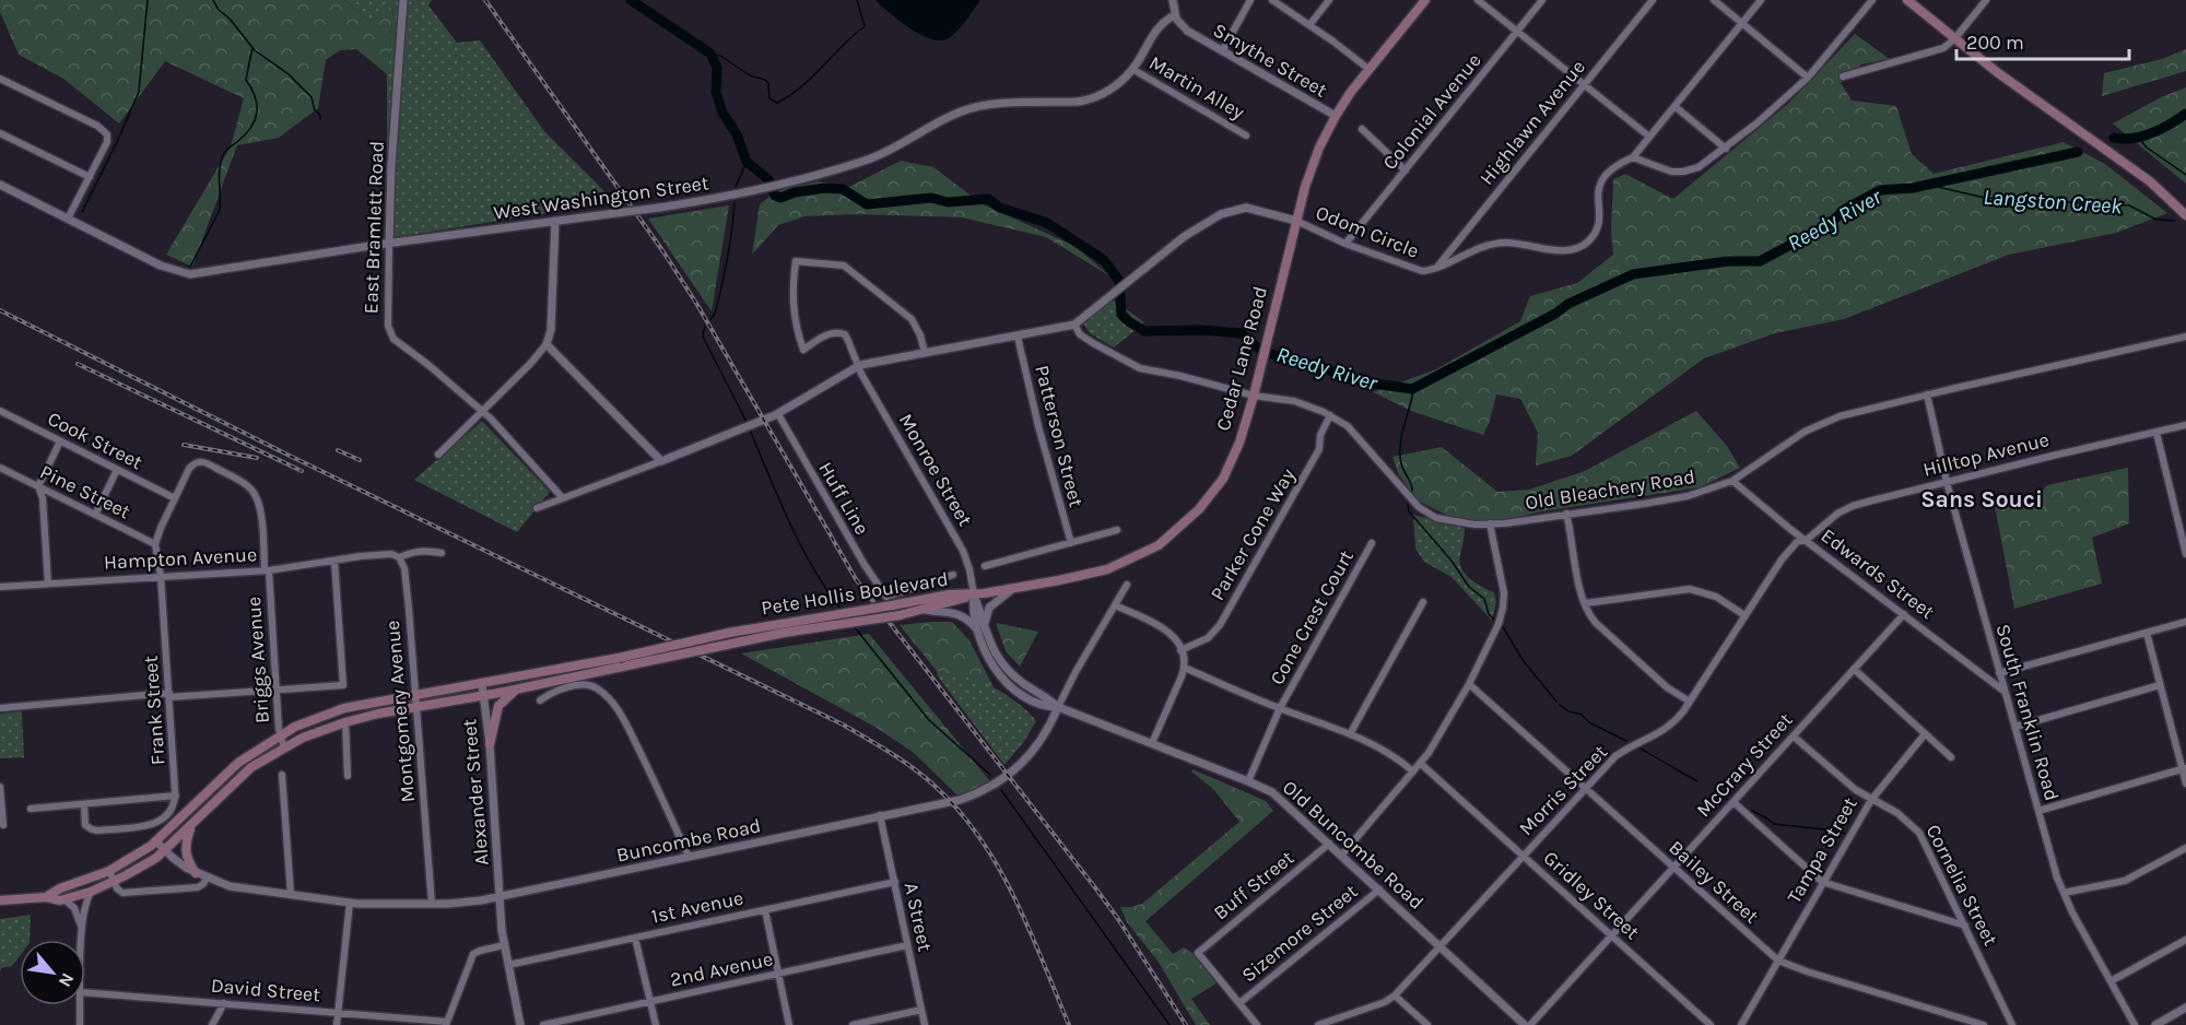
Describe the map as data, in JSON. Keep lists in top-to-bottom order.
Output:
{
  "streets": {
    "main road": ["Cedar Lane Road", "Pete Hollis Boulevard"],
    "street": [
      "Smythe Street",
      "Martin Alley",
      "Colonial Avenue",
      "Highlawn Avenue",
      "West Washington Street",
      "East Bramlett Road",
      "Odom Circle",
      "Patterson Street",
      "Cook Street",
      "Hilltop Avenue",
      "Monroe Street",
      "Old Bleachery Road",
      "Pine Street",
      "Huff Line",
      "Parker Cone Way",
      "Hampton Avenue",
      "Edwards Street",
      "Cone Crest Court",
      "Briggs Avenue",
      "Frank Street",
      "Montgomery Avenue",
      "South Franklin Road",
      "McCrary Street",
      "Morris Street",
      "Alexander Street",
      "Buncombe Road",
      "Old Buncombe Road",
      "Tampa Street",
      "Bailey Street",
      "Buff Street",
      "Cornelia Street",
      "Gridley Street",
      "1st Avenue",
      "A Street",
      "Sizemore Street",
      "2nd Avenue",
      "David Street"
    ]
  },
  "crossings": [
    ["Smythe Street", "West Washington Street"],
    ["Smythe Street", "Cedar Lane Road"],
    ["Martin Alley", "West Washington Street"],
    ["Colonial Avenue", "Odom Circle"],
    ["Highlawn Avenue", "Odom Circle"],
    ["West Washington Street", "East Bramlett Road"],
    ["Odom Circle", "Cedar Lane Road"],
    ["Cedar Lane Road", "Monroe Street"],
    ["Cedar Lane Road", "Old Bleachery Road"],
    ["Cedar Lane Road", "Pete Hollis Boulevard"],
    ["Cedar Lane Road", "Old Buncombe Road"],
    ["Cook Street", "Briggs Avenue"],
    ["Hilltop Avenue", "Edwards Street"],
    ["Hilltop Avenue", "South Franklin Road"],
    ["Hilltop Avenue", "Morris Street"],
    ["Monroe Street", "Pete Hollis Boulevard"],
    ["Monroe Street", "Old Buncombe Road"],
    ["Old Bleachery Road", "Parker Cone Way"],
    ["Old Bleachery Road", "Edwards Street"],
    ["Old Bleachery Road", "South Franklin Road"],
    ["Pine Street", "Frank Street"],
    ["Hampton Avenue", "Briggs Avenue"],
    ["Hampton Avenue", "Frank Street"],
    ["Hampton Avenue", "Montgomery Avenue"],
    ["Edwards Street", "South Franklin Road"],
    ["Edwards Street", "McCrary Street"],
    ["Edwards Street", "Morris Street"],
    ["Pete Hollis Boulevard", "Briggs Avenue"],
    ["Pete Hollis Boulevard", "Montgomery Avenue"],
    ["Pete Hollis Boulevard", "Alexander Street"],
    ["Pete Hollis Boulevard", "Buncombe Road"],
    ["Pete Hollis Boulevard", "Old Buncombe Road"],
    ["Cone Crest Court", "Old Buncombe Road"],
    ["Montgomery Avenue", "Buncombe Road"],
    ["McCrary Street", "Bailey Street"],
    ["McCrary Street", "Cornelia Street"],
    ["McCrary Street", "Gridley Street"],
    ["Morris Street", "Old Buncombe Road"],
    ["Morris Street", "Bailey Street"],
    ["Morris Street", "Gridley Street"],
    ["Alexander Street", "Buncombe Road"],
    ["Alexander Street", "1st Avenue"],
    ["Buncombe Road", "Old Buncombe Road"],
    ["Buncombe Road", "A Street"],
    ["Old Buncombe Road", "Buff Street"],
    ["Old Buncombe Road", "Sizemore Street"],
    ["Tampa Street", "Bailey Street"],
    ["Tampa Street", "Cornelia Street"],
    ["Buff Street", "Sizemore Street"],
    ["1st Avenue", "A Street"],
    ["A Street", "2nd Avenue"]
  ],
  "districts": ["Sans Souci"],
  "water": ["Langston Creek", "Reedy River"],
  "scale_bar": "200 m",
  "north": "bottom right"
}
